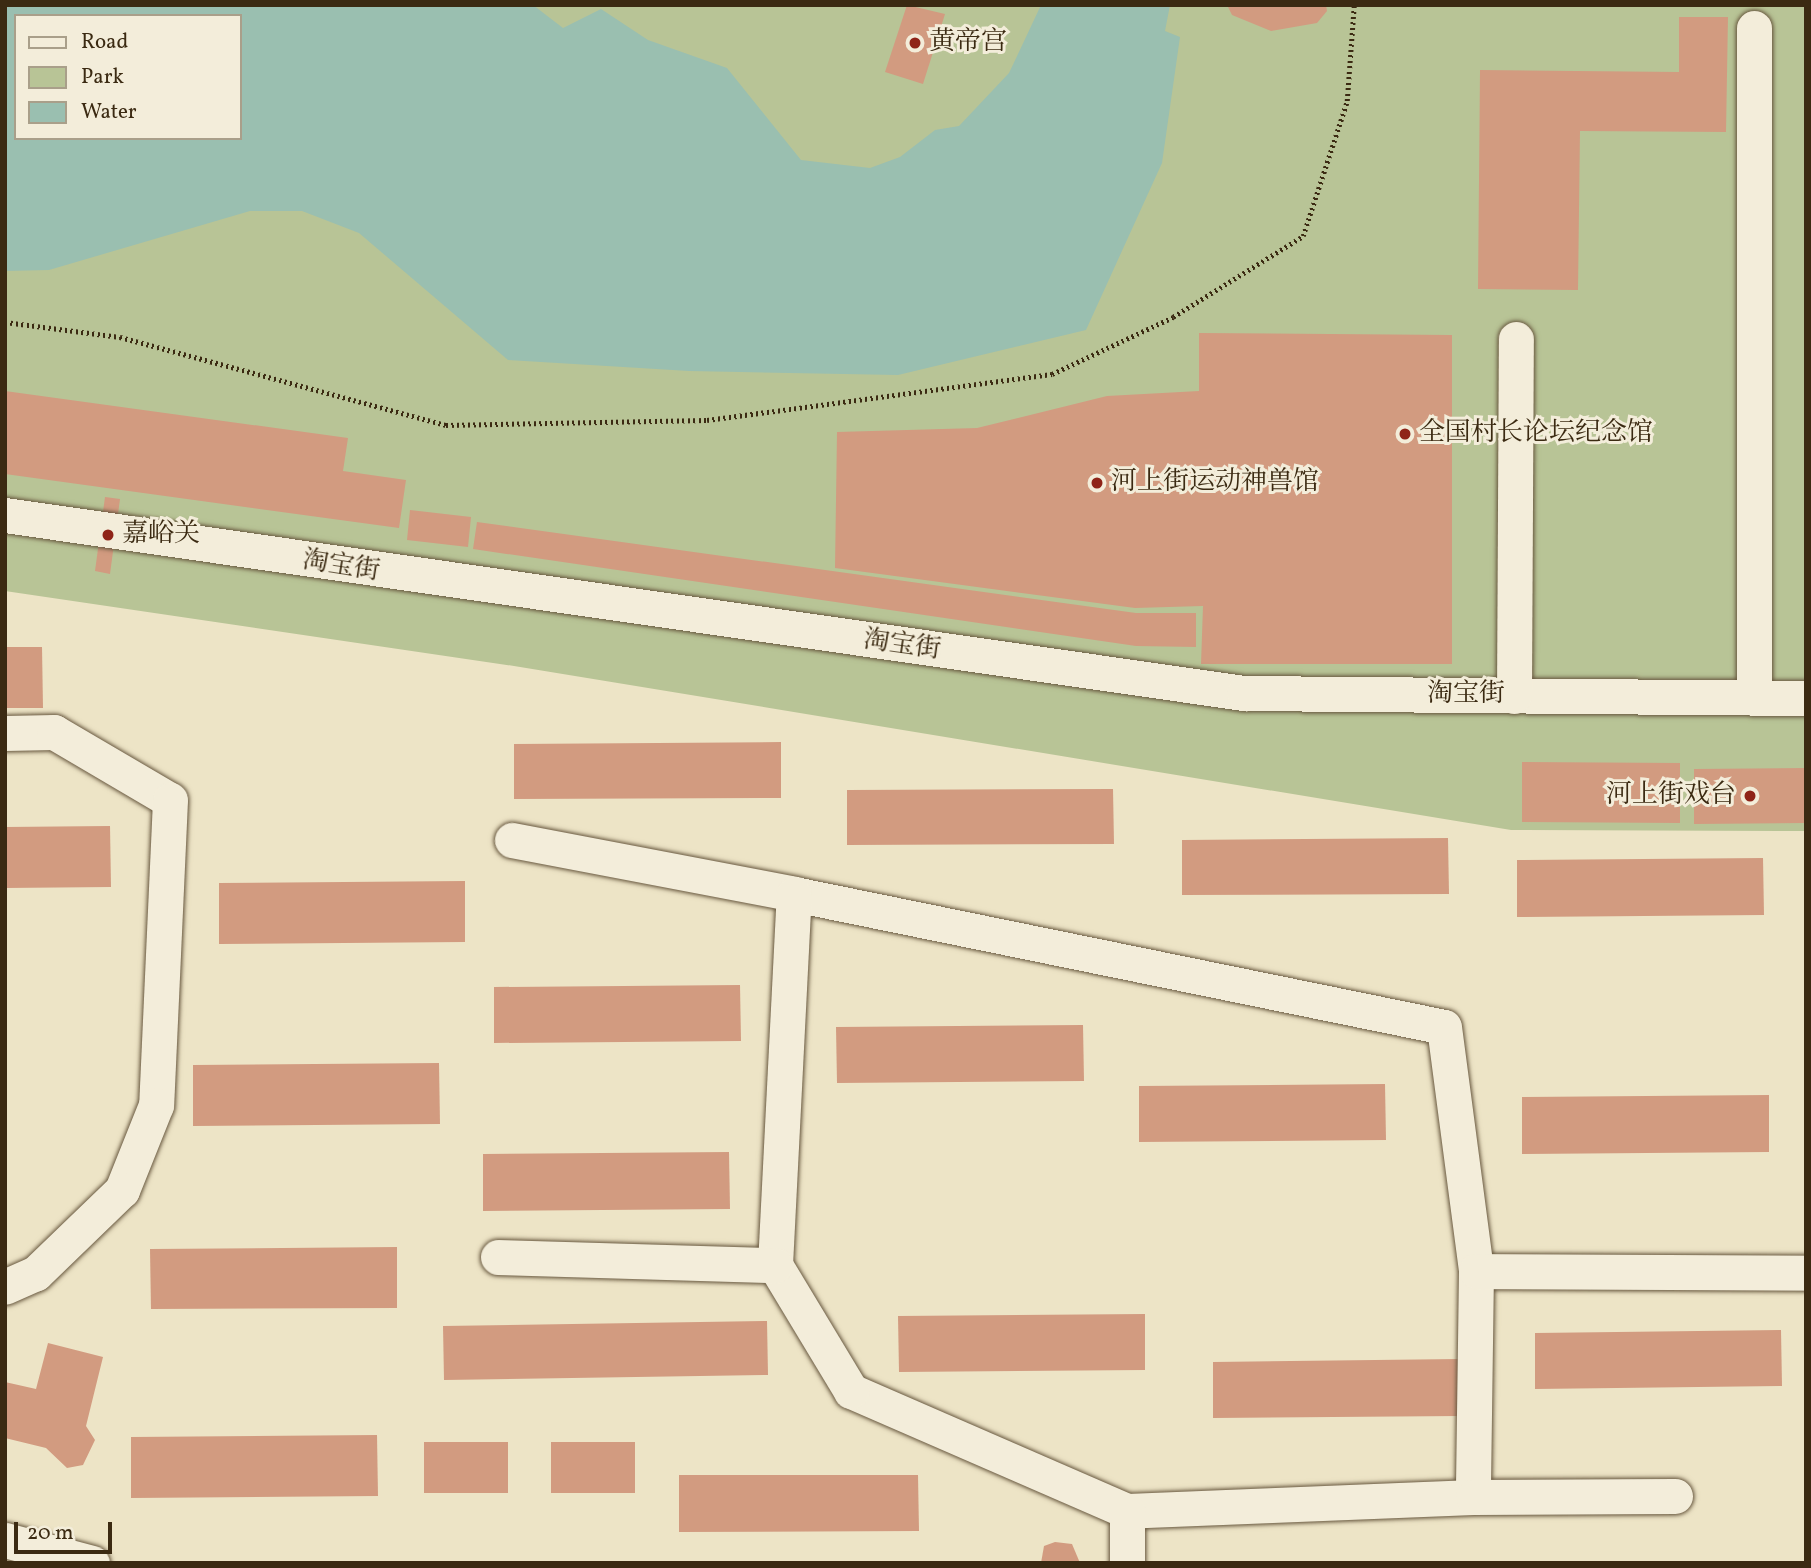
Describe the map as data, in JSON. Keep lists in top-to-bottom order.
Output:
{
  "streets": {
    "street": ["淘宝街"]
  },
  "places": [
    "黄帝宫",
    "全国村长论坛纪念馆",
    "河上街运动神兽馆",
    "嘉峪关",
    "河上街戏台"
  ],
  "legend": ["Road", "Park", "Water"],
  "scale_bar": "20 m"
}
